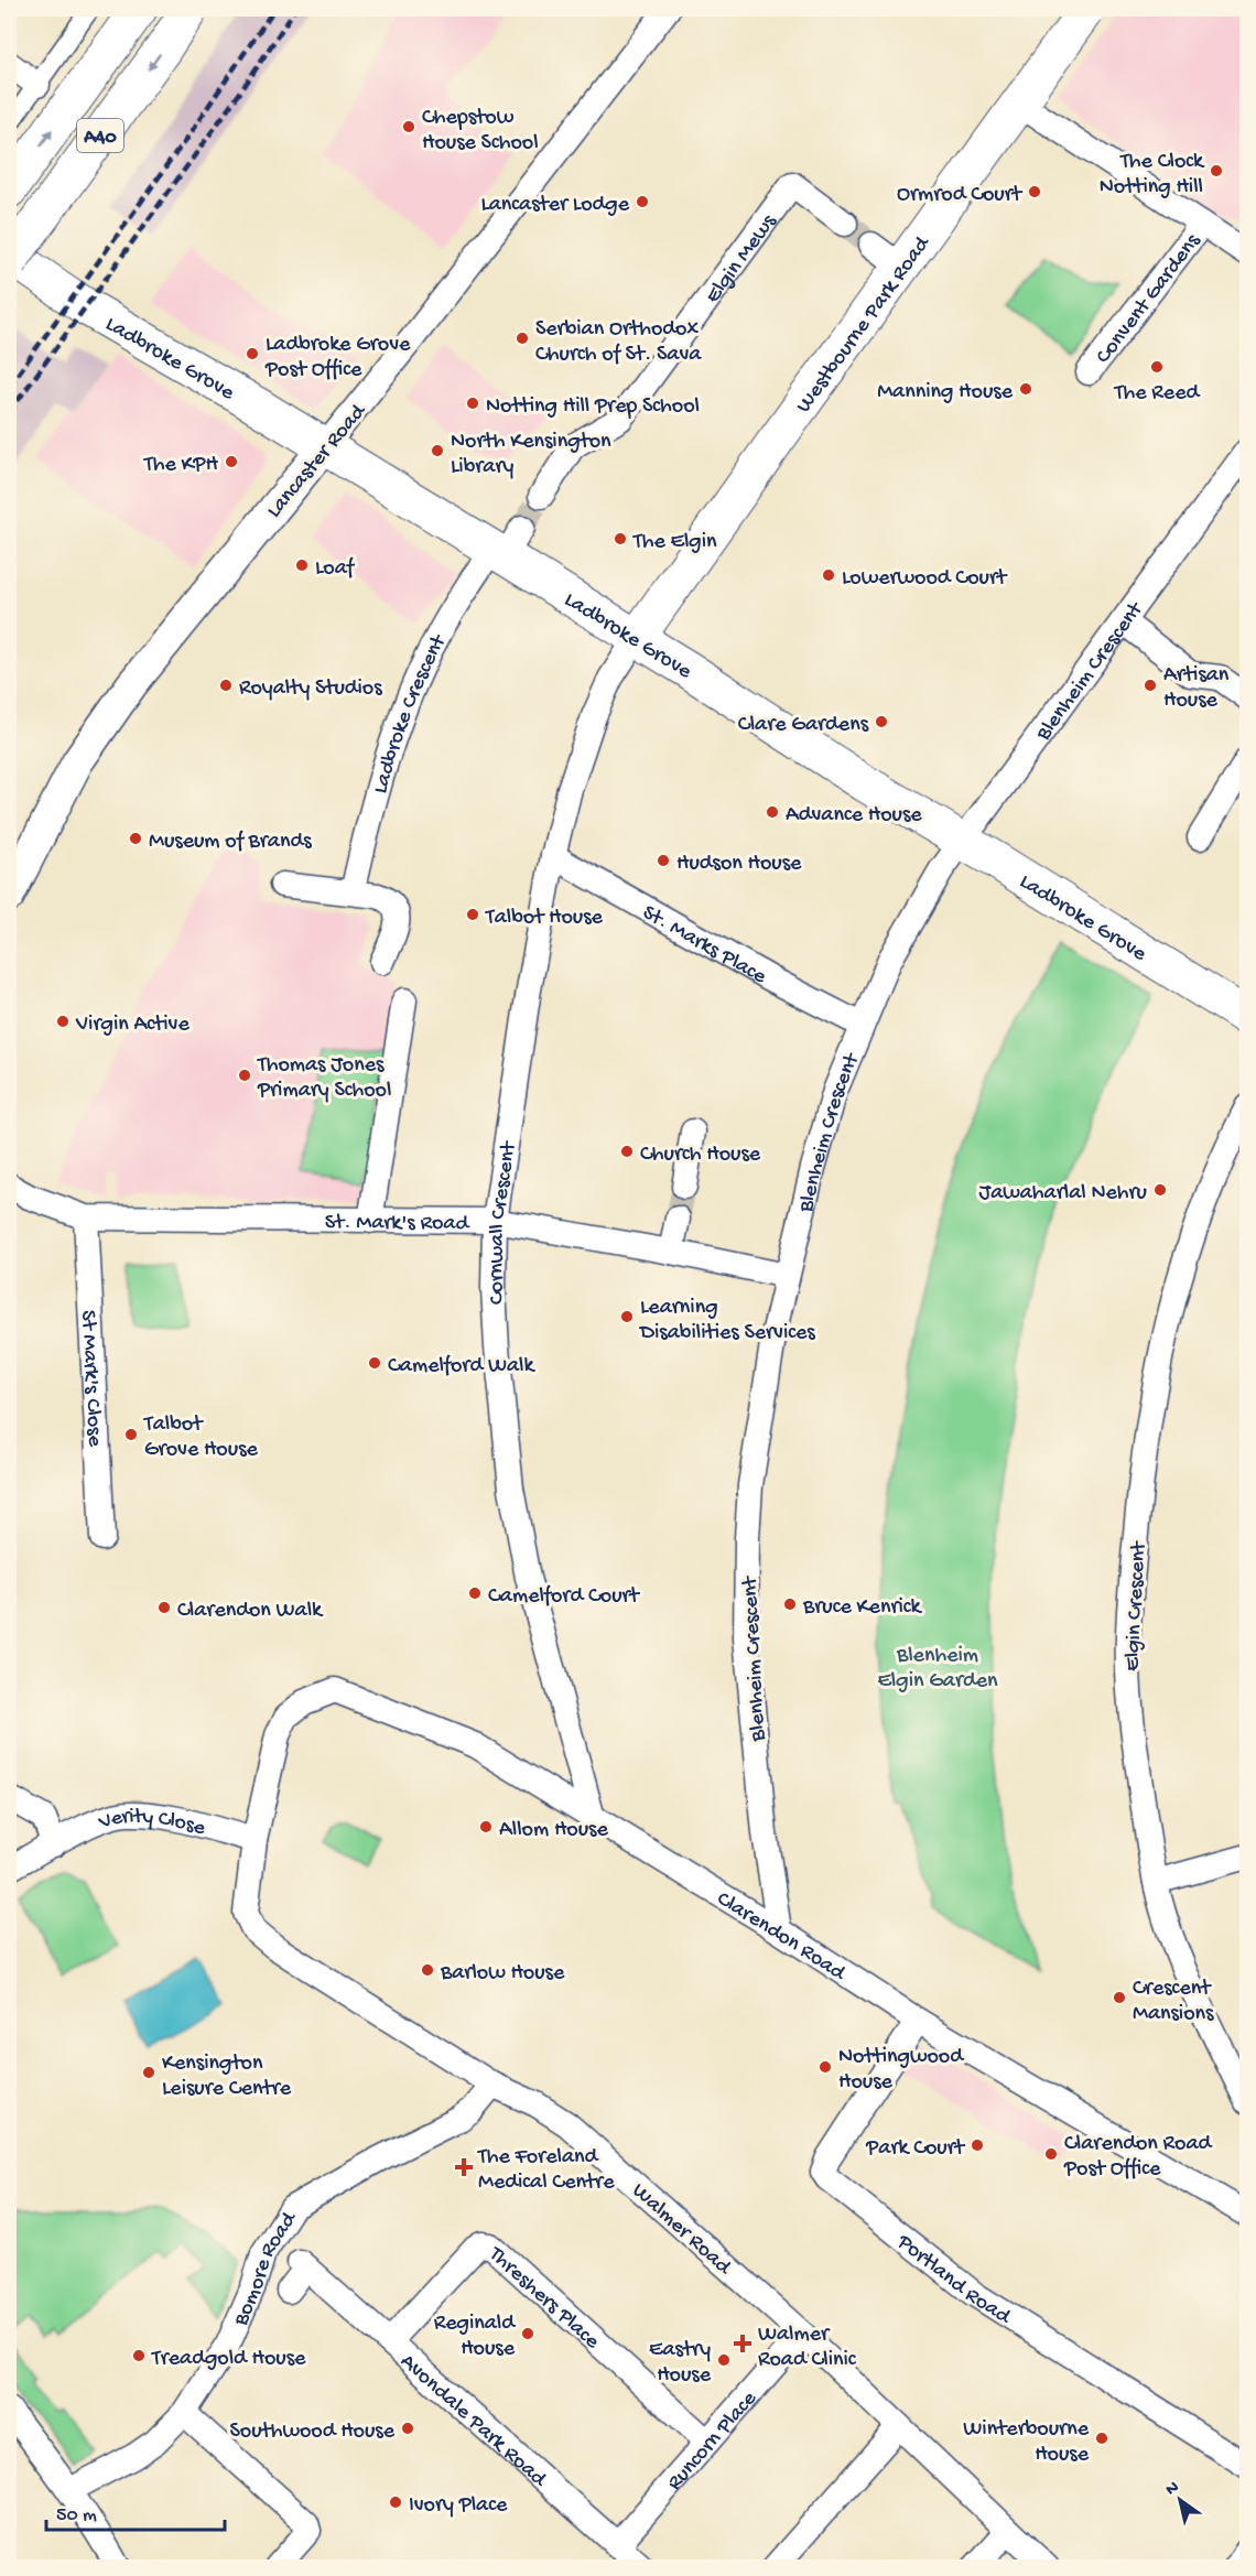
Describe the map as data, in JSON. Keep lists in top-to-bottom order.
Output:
{
  "streets": {
    "main road": ["A40", "Westbourne Park Road", "Ladbroke Grove"],
    "street": [
      "Elgin Mews",
      "Convent Gardens",
      "Lancaster Road",
      "Blenheim Crescent",
      "Ladbroke Crescent",
      "St. Marks Place",
      "St. Mark's Road",
      "Cornwall Crescent",
      "St Mark's Close",
      "Elgin Crescent",
      "Verity Close",
      "Clarendon Road",
      "Walmer Road",
      "Bomore Road",
      "Portland Road",
      "Threshers Place",
      "Avondale Park Road",
      "Runcorn Place"
    ]
  },
  "crossings": [
    ["Westbourne Park Road", "Ladbroke Grove"],
    ["Westbourne Park Road", "Cornwall Crescent"],
    ["Ladbroke Grove", "Lancaster Road"],
    ["Ladbroke Grove", "Blenheim Crescent"],
    ["Ladbroke Grove", "Ladbroke Crescent"],
    ["Ladbroke Grove", "Cornwall Crescent"],
    ["Blenheim Crescent", "St. Marks Place"],
    ["Blenheim Crescent", "St. Mark's Road"],
    ["Blenheim Crescent", "Clarendon Road"],
    ["St. Marks Place", "Cornwall Crescent"],
    ["St. Mark's Road", "Cornwall Crescent"],
    ["St. Mark's Road", "St Mark's Close"],
    ["Cornwall Crescent", "Clarendon Road"],
    ["Verity Close", "Walmer Road"],
    ["Clarendon Road", "Walmer Road"],
    ["Clarendon Road", "Portland Road"],
    ["Walmer Road", "Bomore Road"],
    ["Walmer Road", "Runcorn Place"],
    ["Threshers Place", "Avondale Park Road"],
    ["Threshers Place", "Runcorn Place"],
    ["Avondale Park Road", "Runcorn Place"]
  ],
  "parks": ["Blenheim Elgin Garden"],
  "places": {
    "other": [
      "Chepstow House School",
      "The Clock Notting Hill",
      "Ormrod Court",
      "Lancaster Lodge",
      "Serbian Orthodox Church of St. Sava",
      "Ladbroke Grove Post Office",
      "The Reed",
      "Manning House",
      "Notting Hill Prep School",
      "North Kensington Library",
      "The KPH",
      "The Elgin",
      "Loaf",
      "Lowerwood Court",
      "Royalty Studios",
      "Artisan House",
      "Clare Gardens",
      "Advance House",
      "Museum of Brands",
      "Hudson House",
      "Talbot House",
      "Virgin Active",
      "Thomas Jones Primary School",
      "Church House",
      "Jawaharlal Nehru",
      "Learning Disabilities Services",
      "Camelford Walk",
      "Talbot Grove House",
      "Camelford Court",
      "Bruce Kenrick",
      "Clarendon Walk",
      "Allom House",
      "Barlow House",
      "Crescent Mansions",
      "Nottingwood House",
      "Kensington Leisure Centre",
      "Park Court",
      "Clarendon Road Post Office",
      "Reginald House",
      "Treadgold House",
      "Eastry House",
      "Southwood House",
      "Winterbourne House",
      "Ivory Place"
    ],
    "health": ["The Foreland Medical Centre", "Walmer Road Clinic"]
  },
  "scale_bar": "50 m",
  "north": "top left"
}
